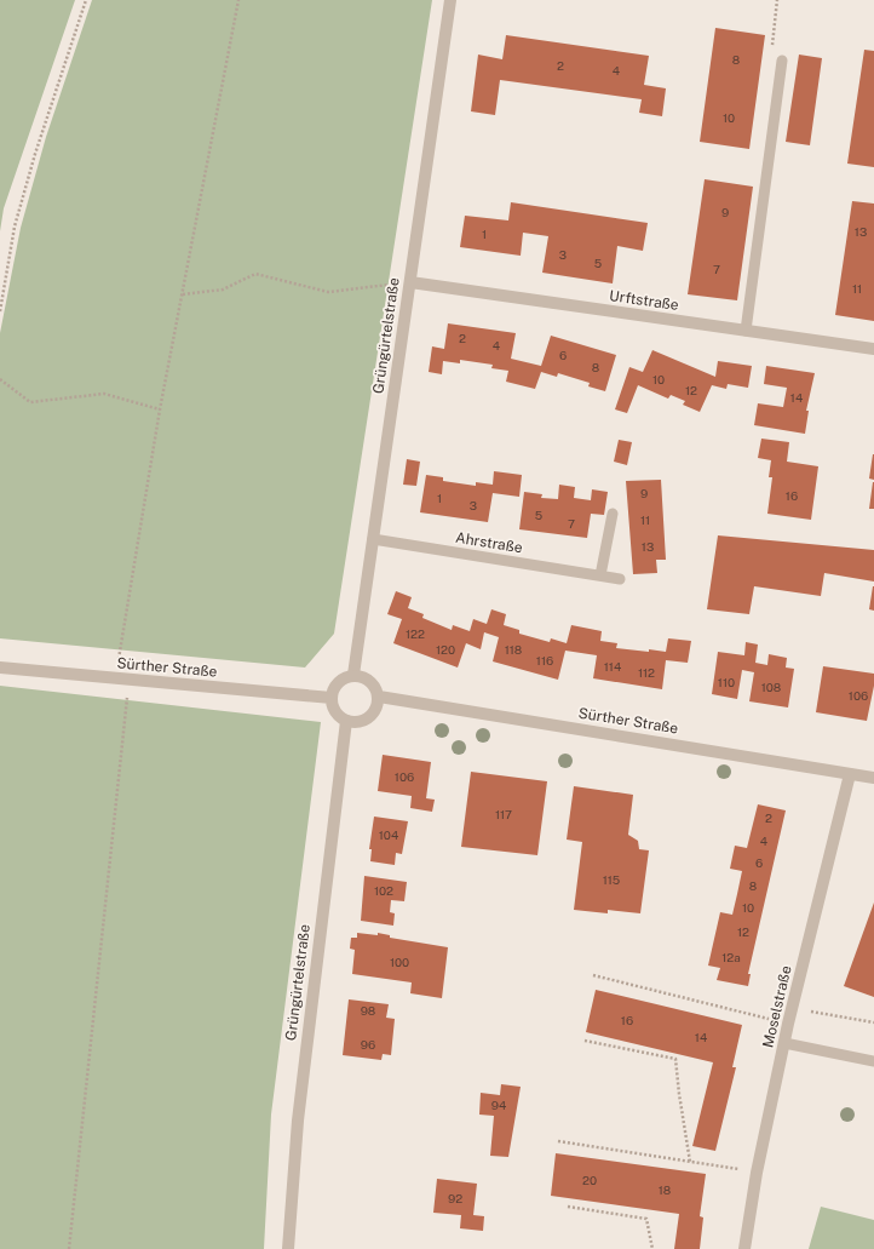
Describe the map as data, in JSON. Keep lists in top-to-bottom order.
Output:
{
  "streets": {
    "street": [
      "Urftstraße",
      "Grüngürtelstraße",
      "Sürther Straße",
      "Moselstraße"
    ],
    "lane": ["Ahrstraße"]
  },
  "crossings": [
    ["Urftstraße", "Grüngürtelstraße"],
    ["Grüngürtelstraße", "Ahrstraße"],
    ["Grüngürtelstraße", "Sürther Straße"],
    ["Sürther Straße", "Moselstraße"]
  ],
  "house_numbers": [
    "8",
    "2",
    "4",
    "10",
    "9",
    "13",
    "1",
    "3",
    "5",
    "7",
    "11",
    "2",
    "4",
    "6",
    "8",
    "10",
    "12",
    "14",
    "9",
    "16",
    "1",
    "3",
    "5",
    "11",
    "7",
    "13",
    "122",
    "120",
    "118",
    "116",
    "114",
    "112",
    "110",
    "108",
    "106",
    "106",
    "117",
    "2",
    "104",
    "4",
    "6",
    "115",
    "8",
    "102",
    "10",
    "12",
    "12a",
    "100",
    "98",
    "16",
    "14",
    "96",
    "94",
    "20",
    "18",
    "92"
  ]
}
